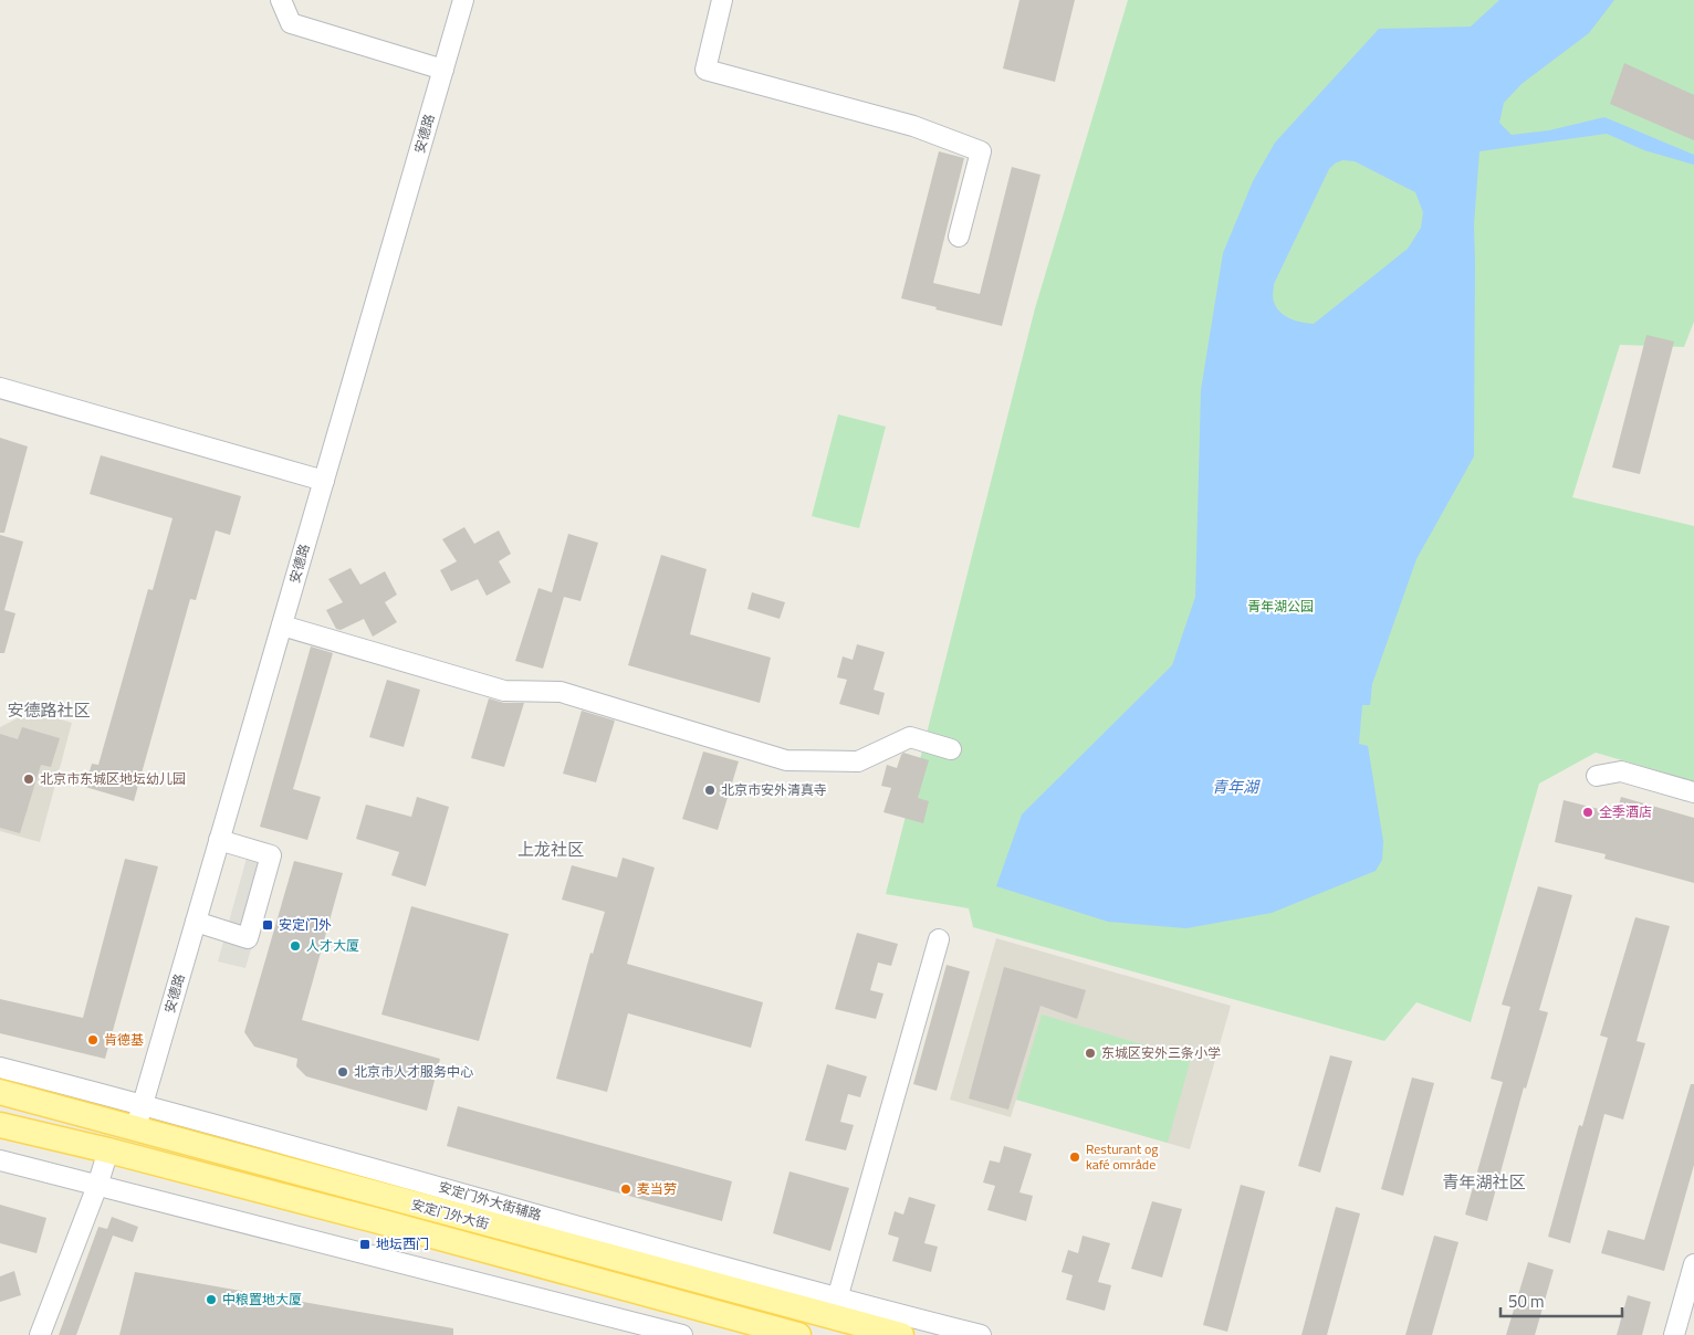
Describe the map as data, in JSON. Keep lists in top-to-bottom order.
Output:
{
  "streets": {
    "main road": ["安定门外大街"],
    "street": ["安德路"]
  },
  "crossings": [
    ["安德路", "安定门外大街"]
  ],
  "districts": ["安德路社区", "上龙社区", "青年湖社区"],
  "water": ["青年湖"],
  "parks": ["青年湖公园"],
  "places": {
    "other": [
      "北京市东城区地坛幼儿园",
      "北京市安外清真寺",
      "全季酒店",
      "人才大厦",
      "肯德基",
      "东城区安外三条小学",
      "北京市人才服务中心",
      "Resturant og kafé område",
      "麦当劳",
      "中粮置地大厦"
    ],
    "transit": ["安定门外", "地坛西门"]
  },
  "scale_bar": "50 m"
}
